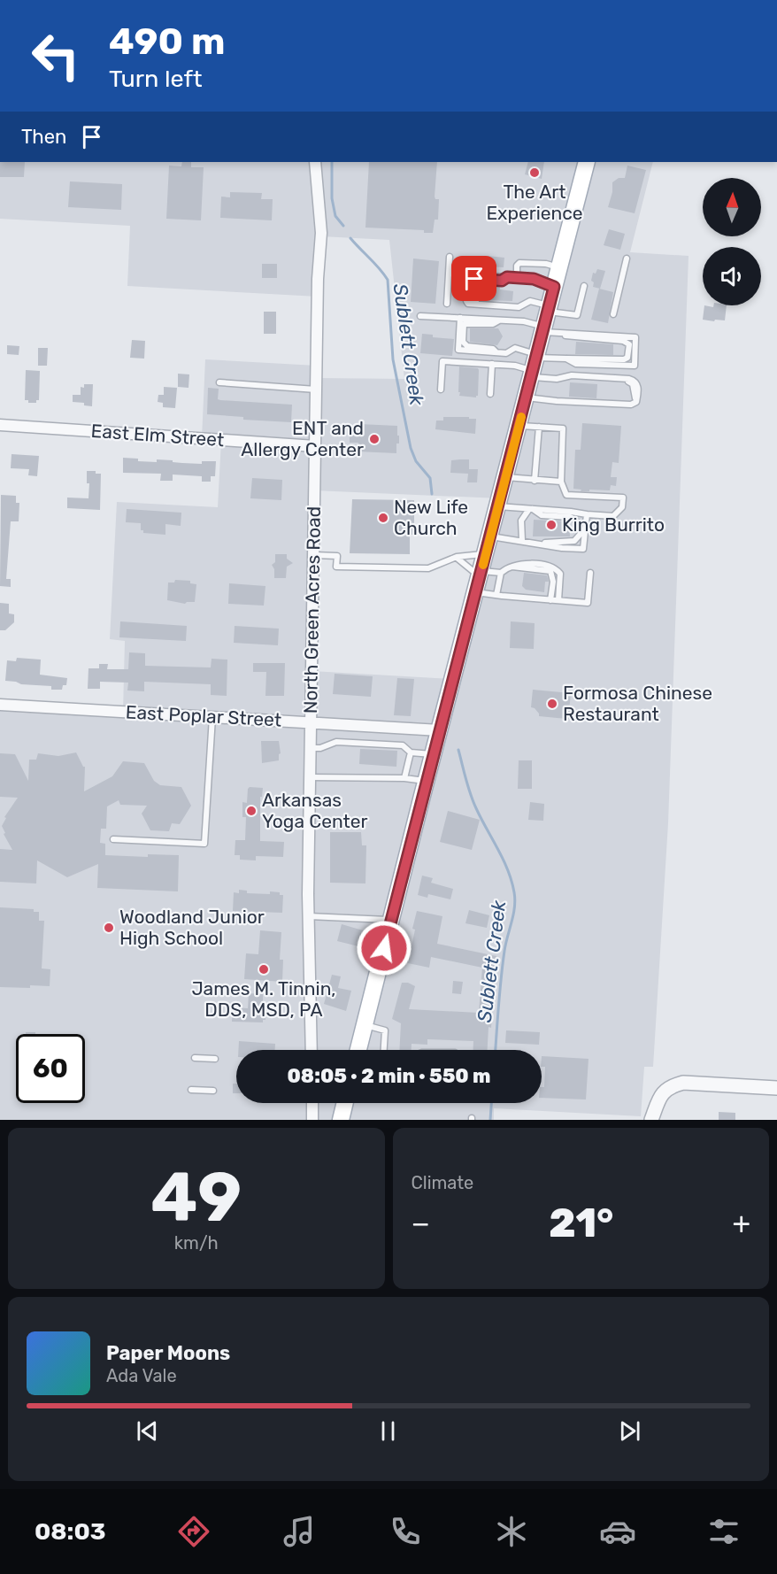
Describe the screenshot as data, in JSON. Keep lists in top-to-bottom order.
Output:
{
  "streets": {
    "street": ["East Elm Street", "North Green Acres Road", "East Poplar Street"]
  },
  "crossings": [
    ["East Elm Street", "North Green Acres Road"],
    ["North Green Acres Road", "East Poplar Street"]
  ],
  "water": ["Sublett Creek"],
  "places": [
    "The Art Experience",
    "ENT and Allergy Center",
    "New Life Church",
    "King Burrito",
    "Formosa Chinese Restaurant",
    "Arkansas Yoga Center",
    "Woodland Junior High School",
    "James M. Tinnin, DDS, MSD, PA"
  ],
  "north": "top",
  "page": {
    "turn": ["490 m", "Turn left"],
    "then": "Then",
    "limit": "60",
    "trip": "08:05 · 2 min · 550 m",
    "tile": [
      ["49", "km/h"],
      "Climate"
    ],
    "heat": ["−", "21°", "+"],
    "song": ["Paper Moons", "Ada Vale"],
    "tabs": "08:03"
  }
}
